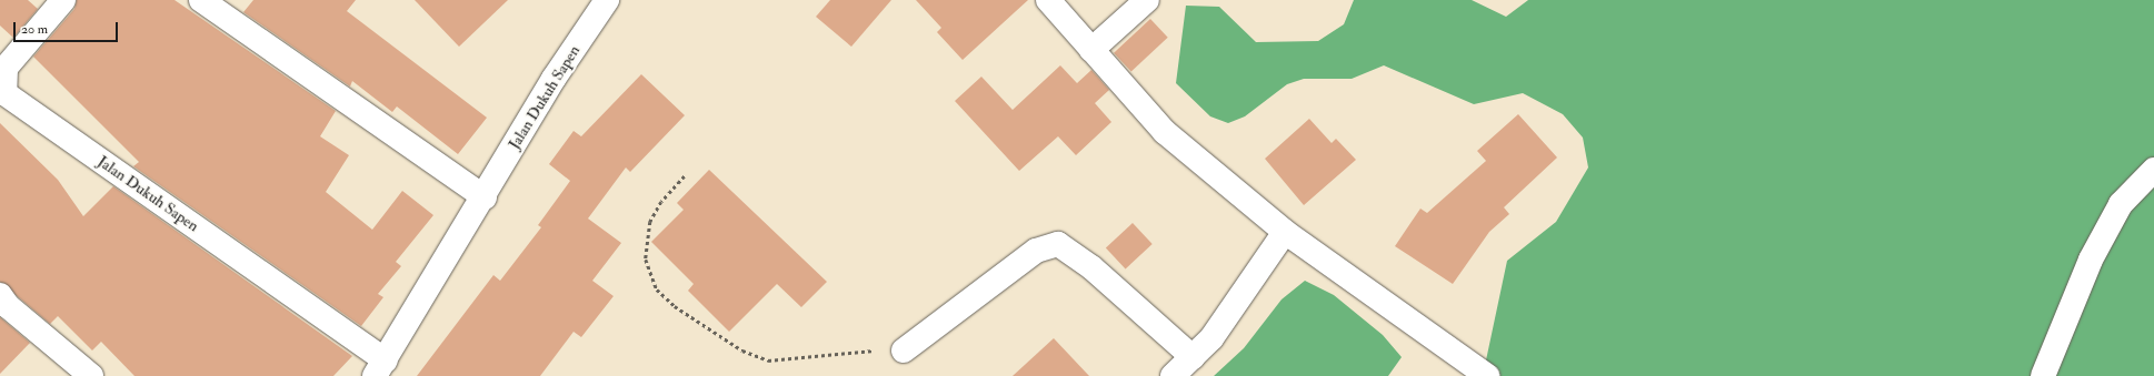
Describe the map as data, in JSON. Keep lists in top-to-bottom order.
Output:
{
  "streets": {
    "street": ["Jalan Dukuh Sapen"]
  },
  "scale_bar": "20 m"
}
